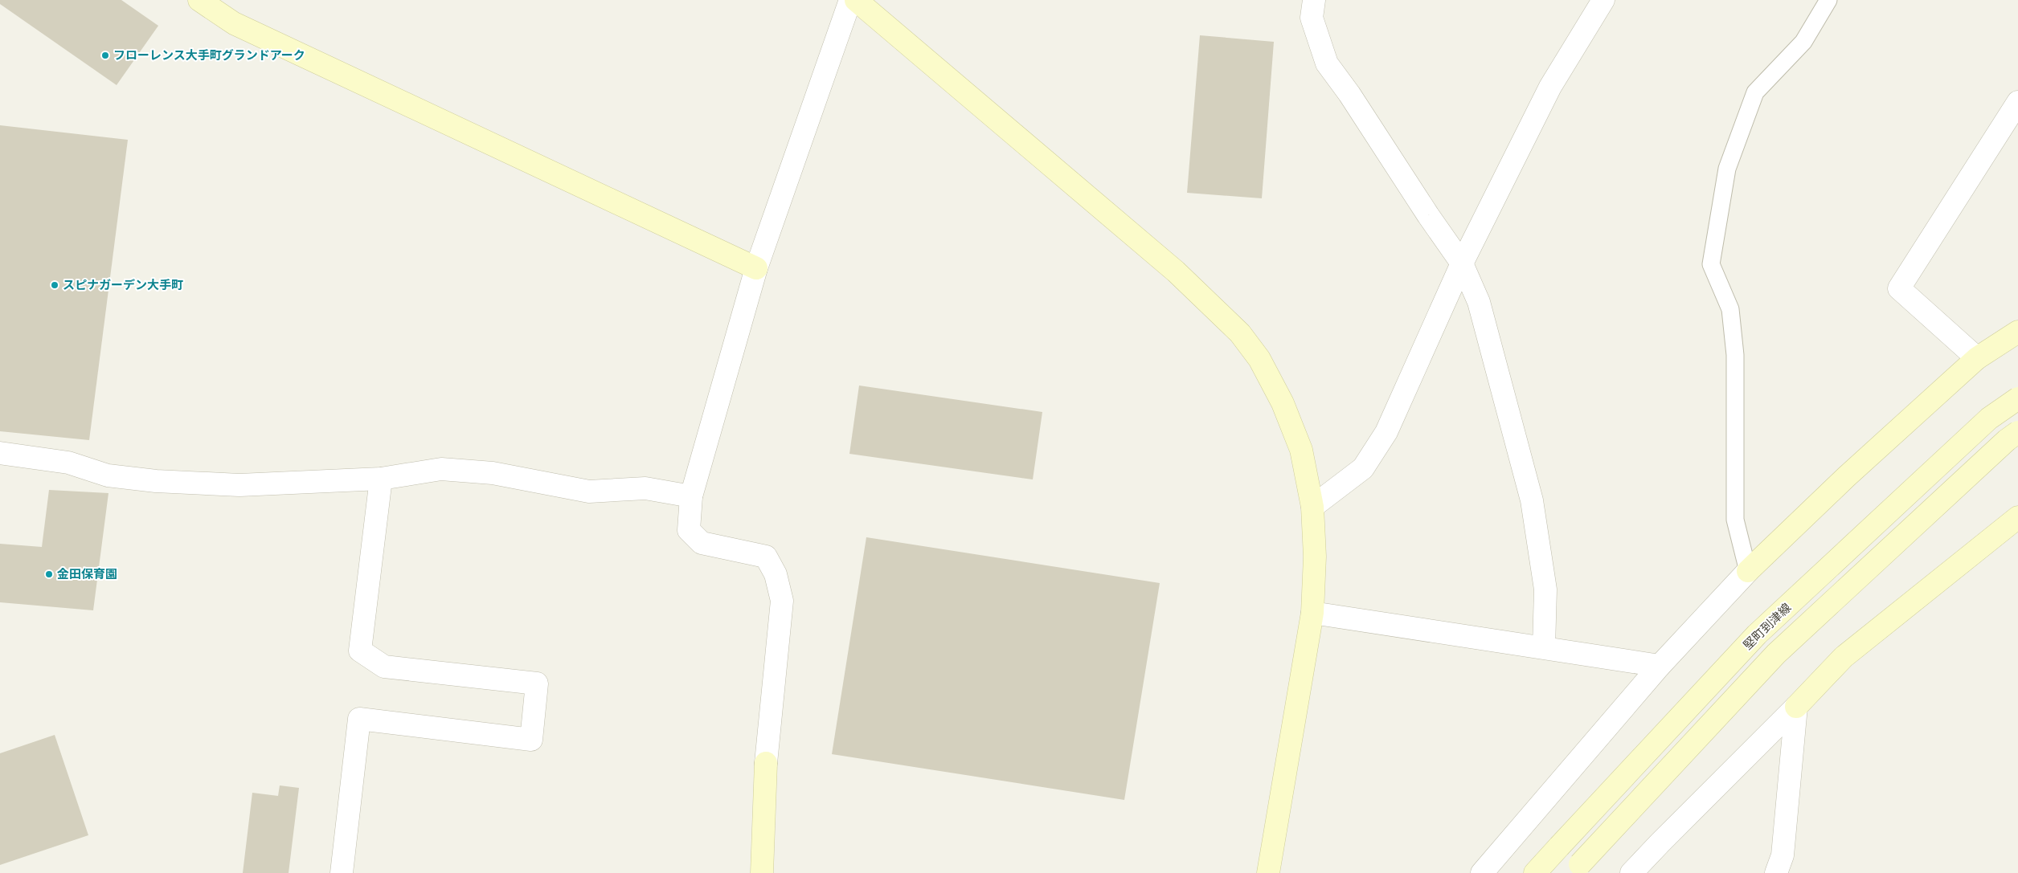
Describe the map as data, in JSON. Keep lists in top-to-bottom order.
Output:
{
  "streets": {
    "street": ["堅町到津線"]
  },
  "places": ["フローレンス大手町グランドアーク", "スピナガーデン大手町", "金田保育園"]
}
